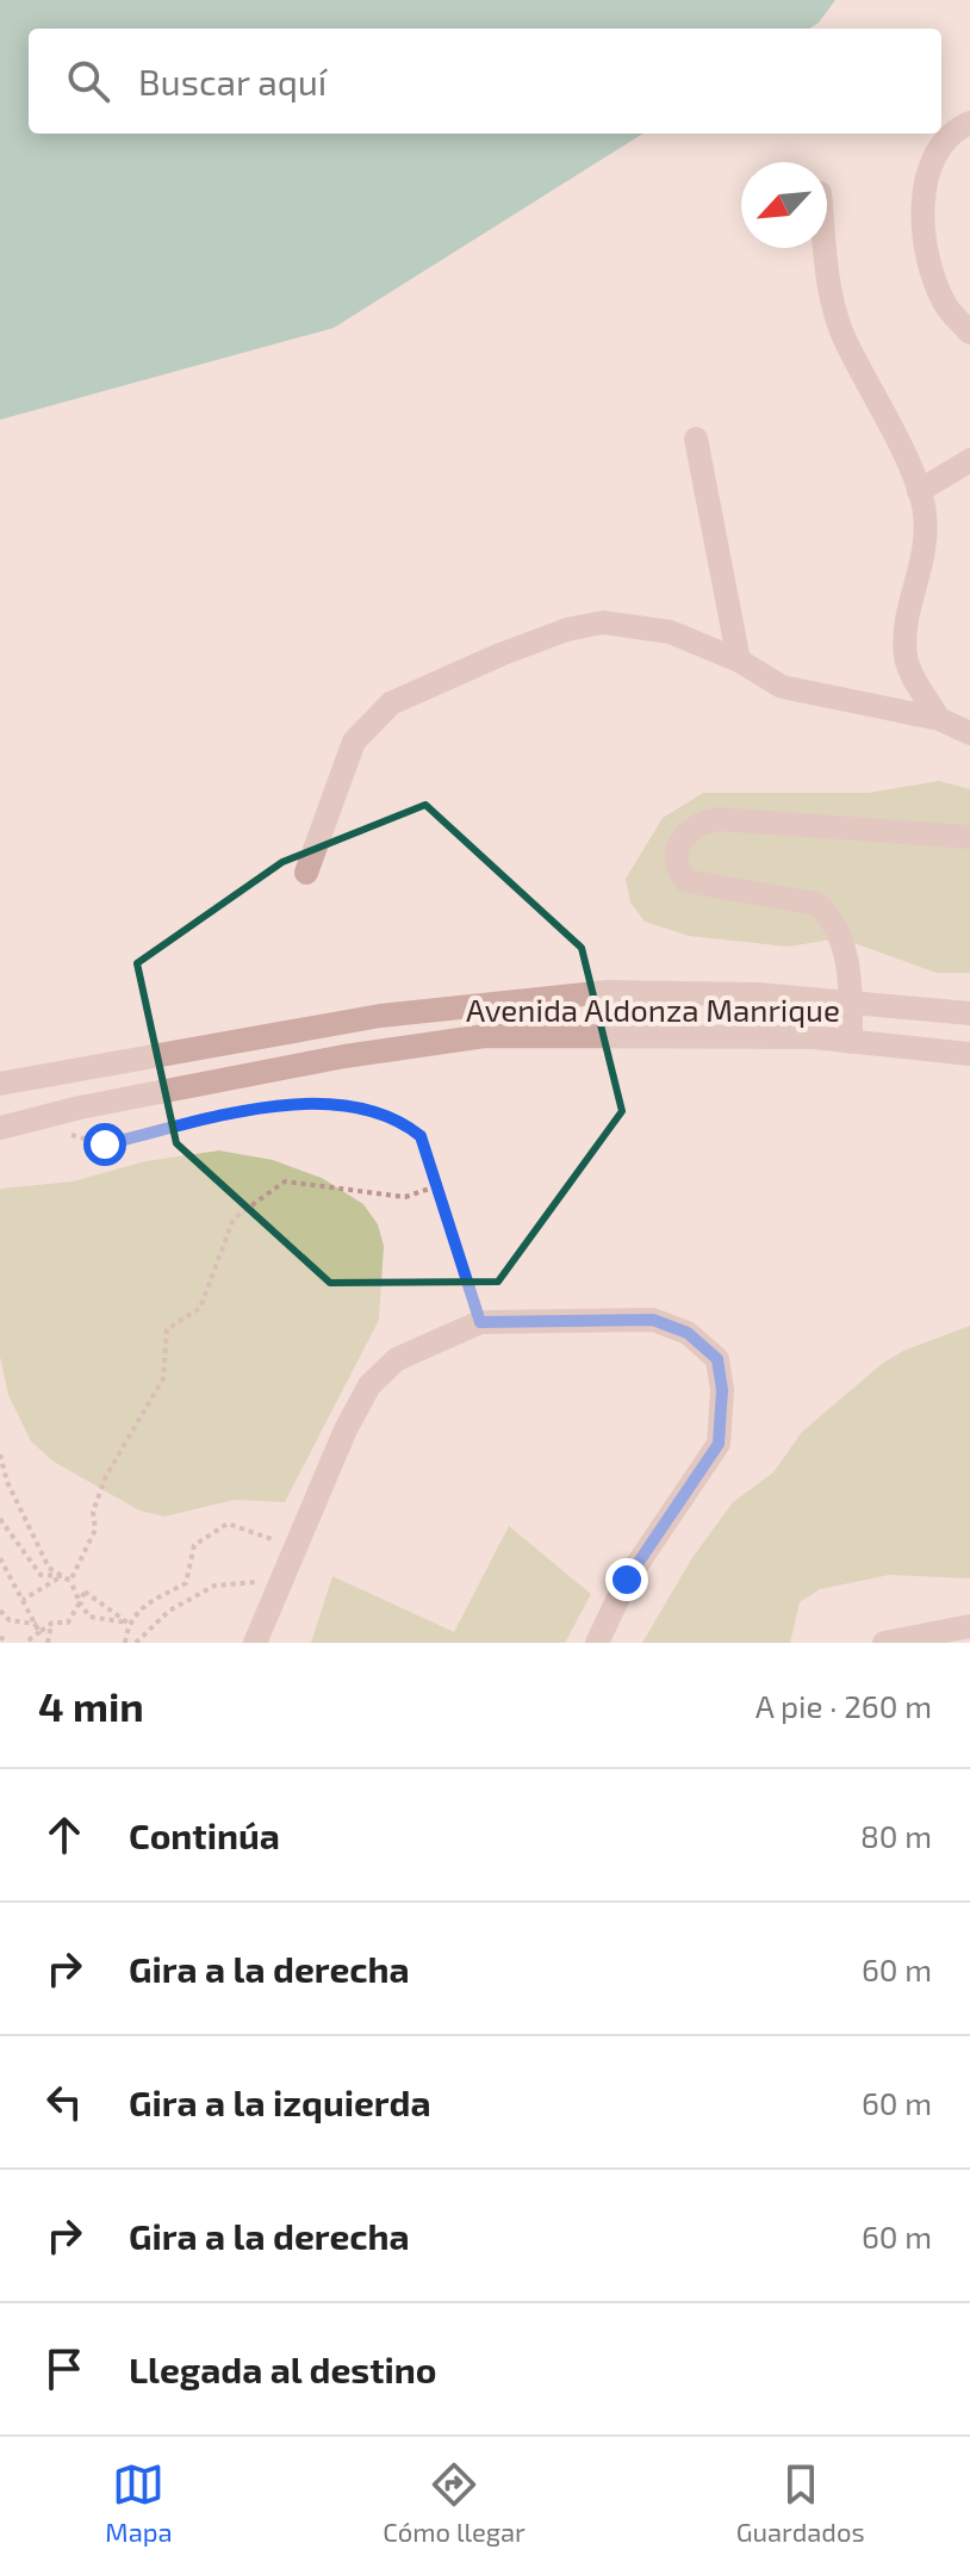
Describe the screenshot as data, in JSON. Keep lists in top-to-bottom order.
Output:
{
  "streets": {
    "street": ["Avenida Aldonza Manrique"]
  },
  "north": "bottom left",
  "page": {
    "search": "Buscar aquí",
    "heading": ["4 min", "A pie · 260 m"],
    "list": [
      ["Continúa", "80 m"],
      ["Gira a la derecha", "60 m"],
      ["Gira a la izquierda", "60 m"],
      ["Gira a la derecha", "60 m"],
      "Llegada al destino"
    ],
    "nav": ["Mapa", "Cómo llegar", "Guardados"]
  }
}
